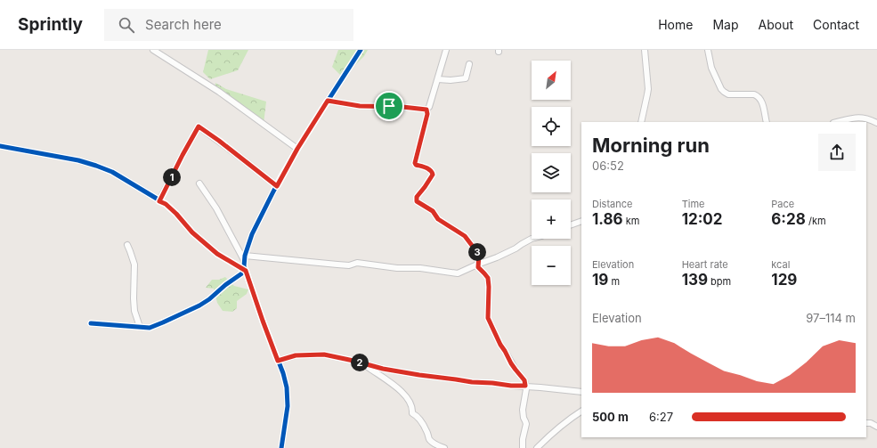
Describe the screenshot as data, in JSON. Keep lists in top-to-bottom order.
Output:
{
  "north": "top right",
  "page": {
    "header": "Sprintly",
    "search": "Search here",
    "nav": [
      "Home",
      "Map",
      "About",
      "Contact"
    ],
    "map_buttons": ["+", "−"],
    "heading": ["Morning run", "06:52"],
    "pins": ["1", "3", "2"],
    "stats": [
      ["Distance", "1.86 km"],
      ["Time", "12:02"],
      ["Pace", "6:28 /km"],
      ["Elevation", "19 m"],
      ["Heart rate", "139 bpm"],
      ["kcal", "129"]
    ],
    "chart": ["Elevation", "97–114 m"],
    "list": [
      {
        "name": "500 m",
        "note": "6:27"
      }
    ]
  }
}
